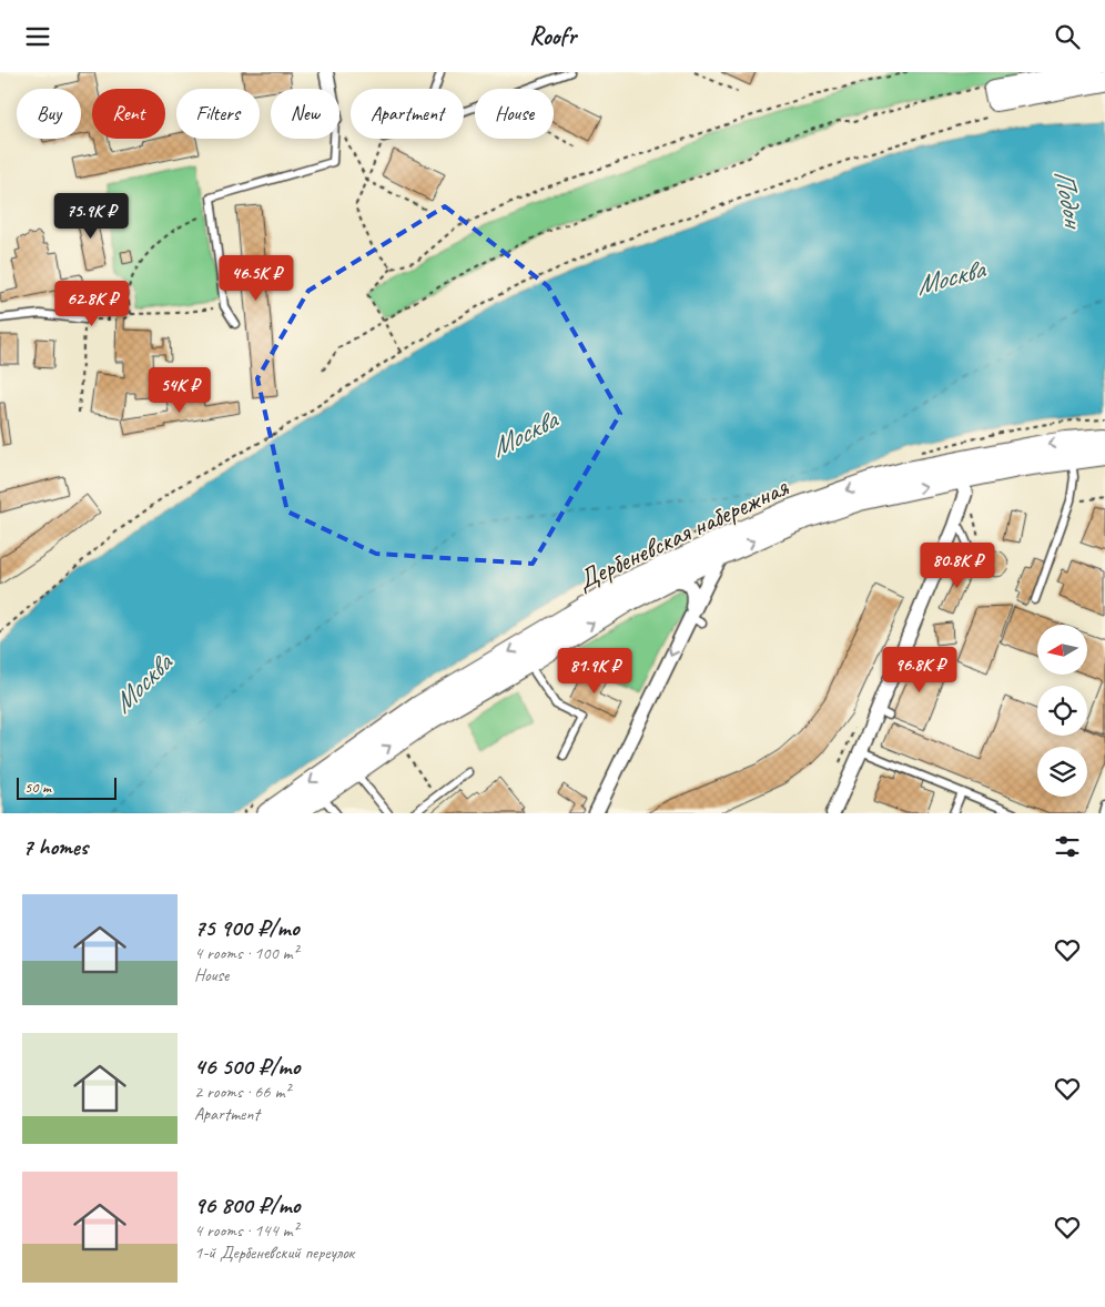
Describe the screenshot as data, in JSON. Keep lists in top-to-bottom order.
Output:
{
  "streets": {
    "main road": ["Дербеневская набережная"]
  },
  "water": ["Подон", "Москва"],
  "scale_bar": "50 m",
  "north": "left",
  "page": {
    "header": "Roofr",
    "chip": [
      "Buy",
      "Rent",
      "Filters",
      "New",
      "Apartment",
      "House"
    ],
    "price": [
      "75.9K ₽",
      "46.5K ₽",
      "62.8K ₽",
      "54K ₽",
      "80.8K ₽",
      "96.8K ₽",
      "81.9K ₽"
    ],
    "scale": "50 m",
    "heading": "7 homes",
    "list": [
      {
        "name": "75 900 ₽/mo",
        "note": "4 rooms · 100 m² · House"
      },
      {
        "name": "46 500 ₽/mo",
        "note": "2 rooms · 66 m² · Apartment"
      },
      {
        "name": "96 800 ₽/mo",
        "note": "4 rooms · 144 m² · 1-й Дербеневский переулок"
      }
    ]
  }
}
